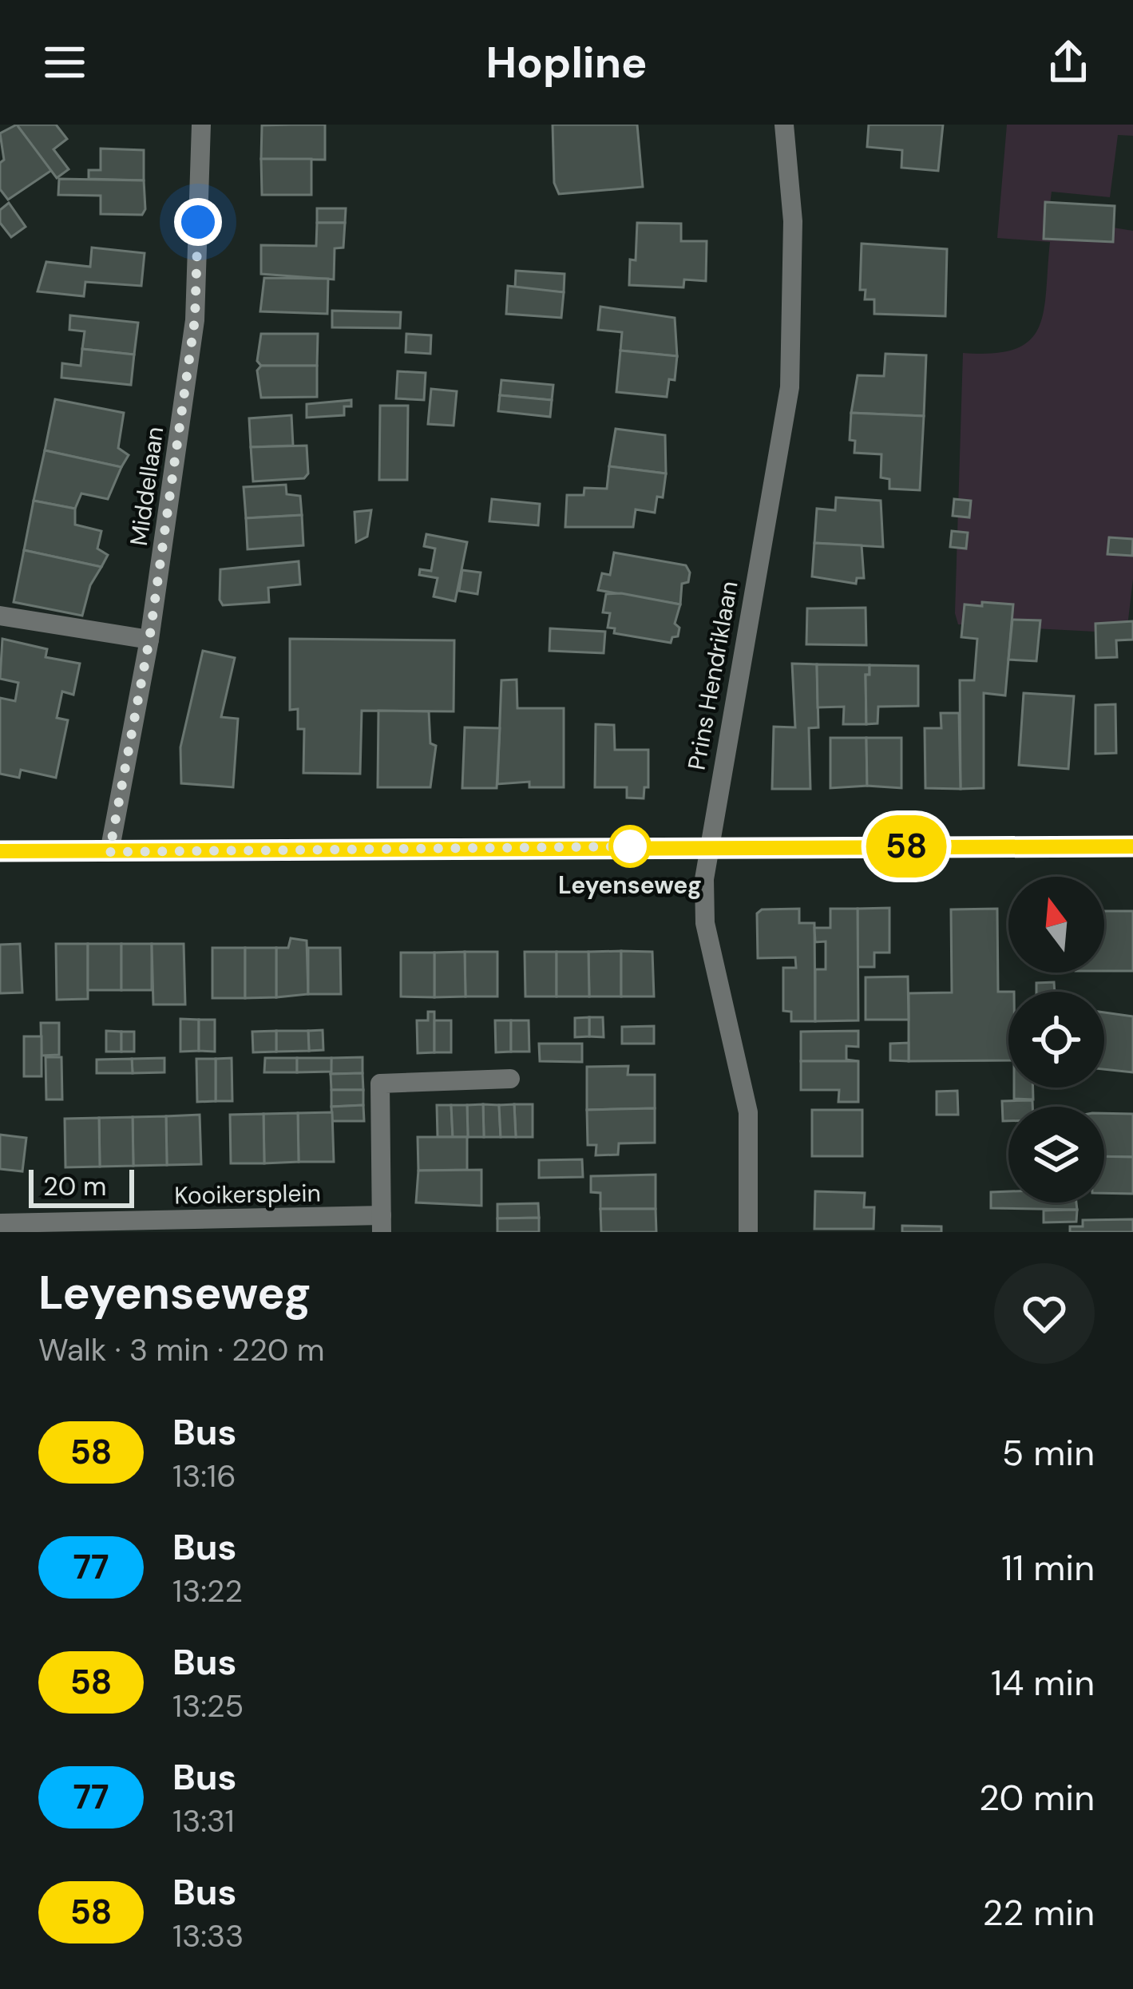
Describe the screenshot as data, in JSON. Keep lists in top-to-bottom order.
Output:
{
  "streets": {
    "street": ["Middellaan", "Prins Hendriklaan", "Kooikersplein"]
  },
  "places": ["Leyenseweg"],
  "lines": ["bus line 58"],
  "scale_bar": "20 m",
  "north": "top",
  "page": {
    "header": "Hopline",
    "on_map": "58",
    "scale": "20 m",
    "heading": ["Leyenseweg", "Walk · 3 min · 220 m"],
    "list": [
      {
        "mark": "58",
        "name": "Bus",
        "note": "13:16",
        "value": "5 min"
      },
      {
        "mark": "77",
        "name": "Bus",
        "note": "13:22",
        "value": "11 min"
      },
      {
        "mark": "58",
        "name": "Bus",
        "note": "13:25",
        "value": "14 min"
      },
      {
        "mark": "77",
        "name": "Bus",
        "note": "13:31",
        "value": "20 min"
      },
      {
        "mark": "58",
        "name": "Bus",
        "note": "13:33",
        "value": "22 min"
      }
    ]
  }
}
